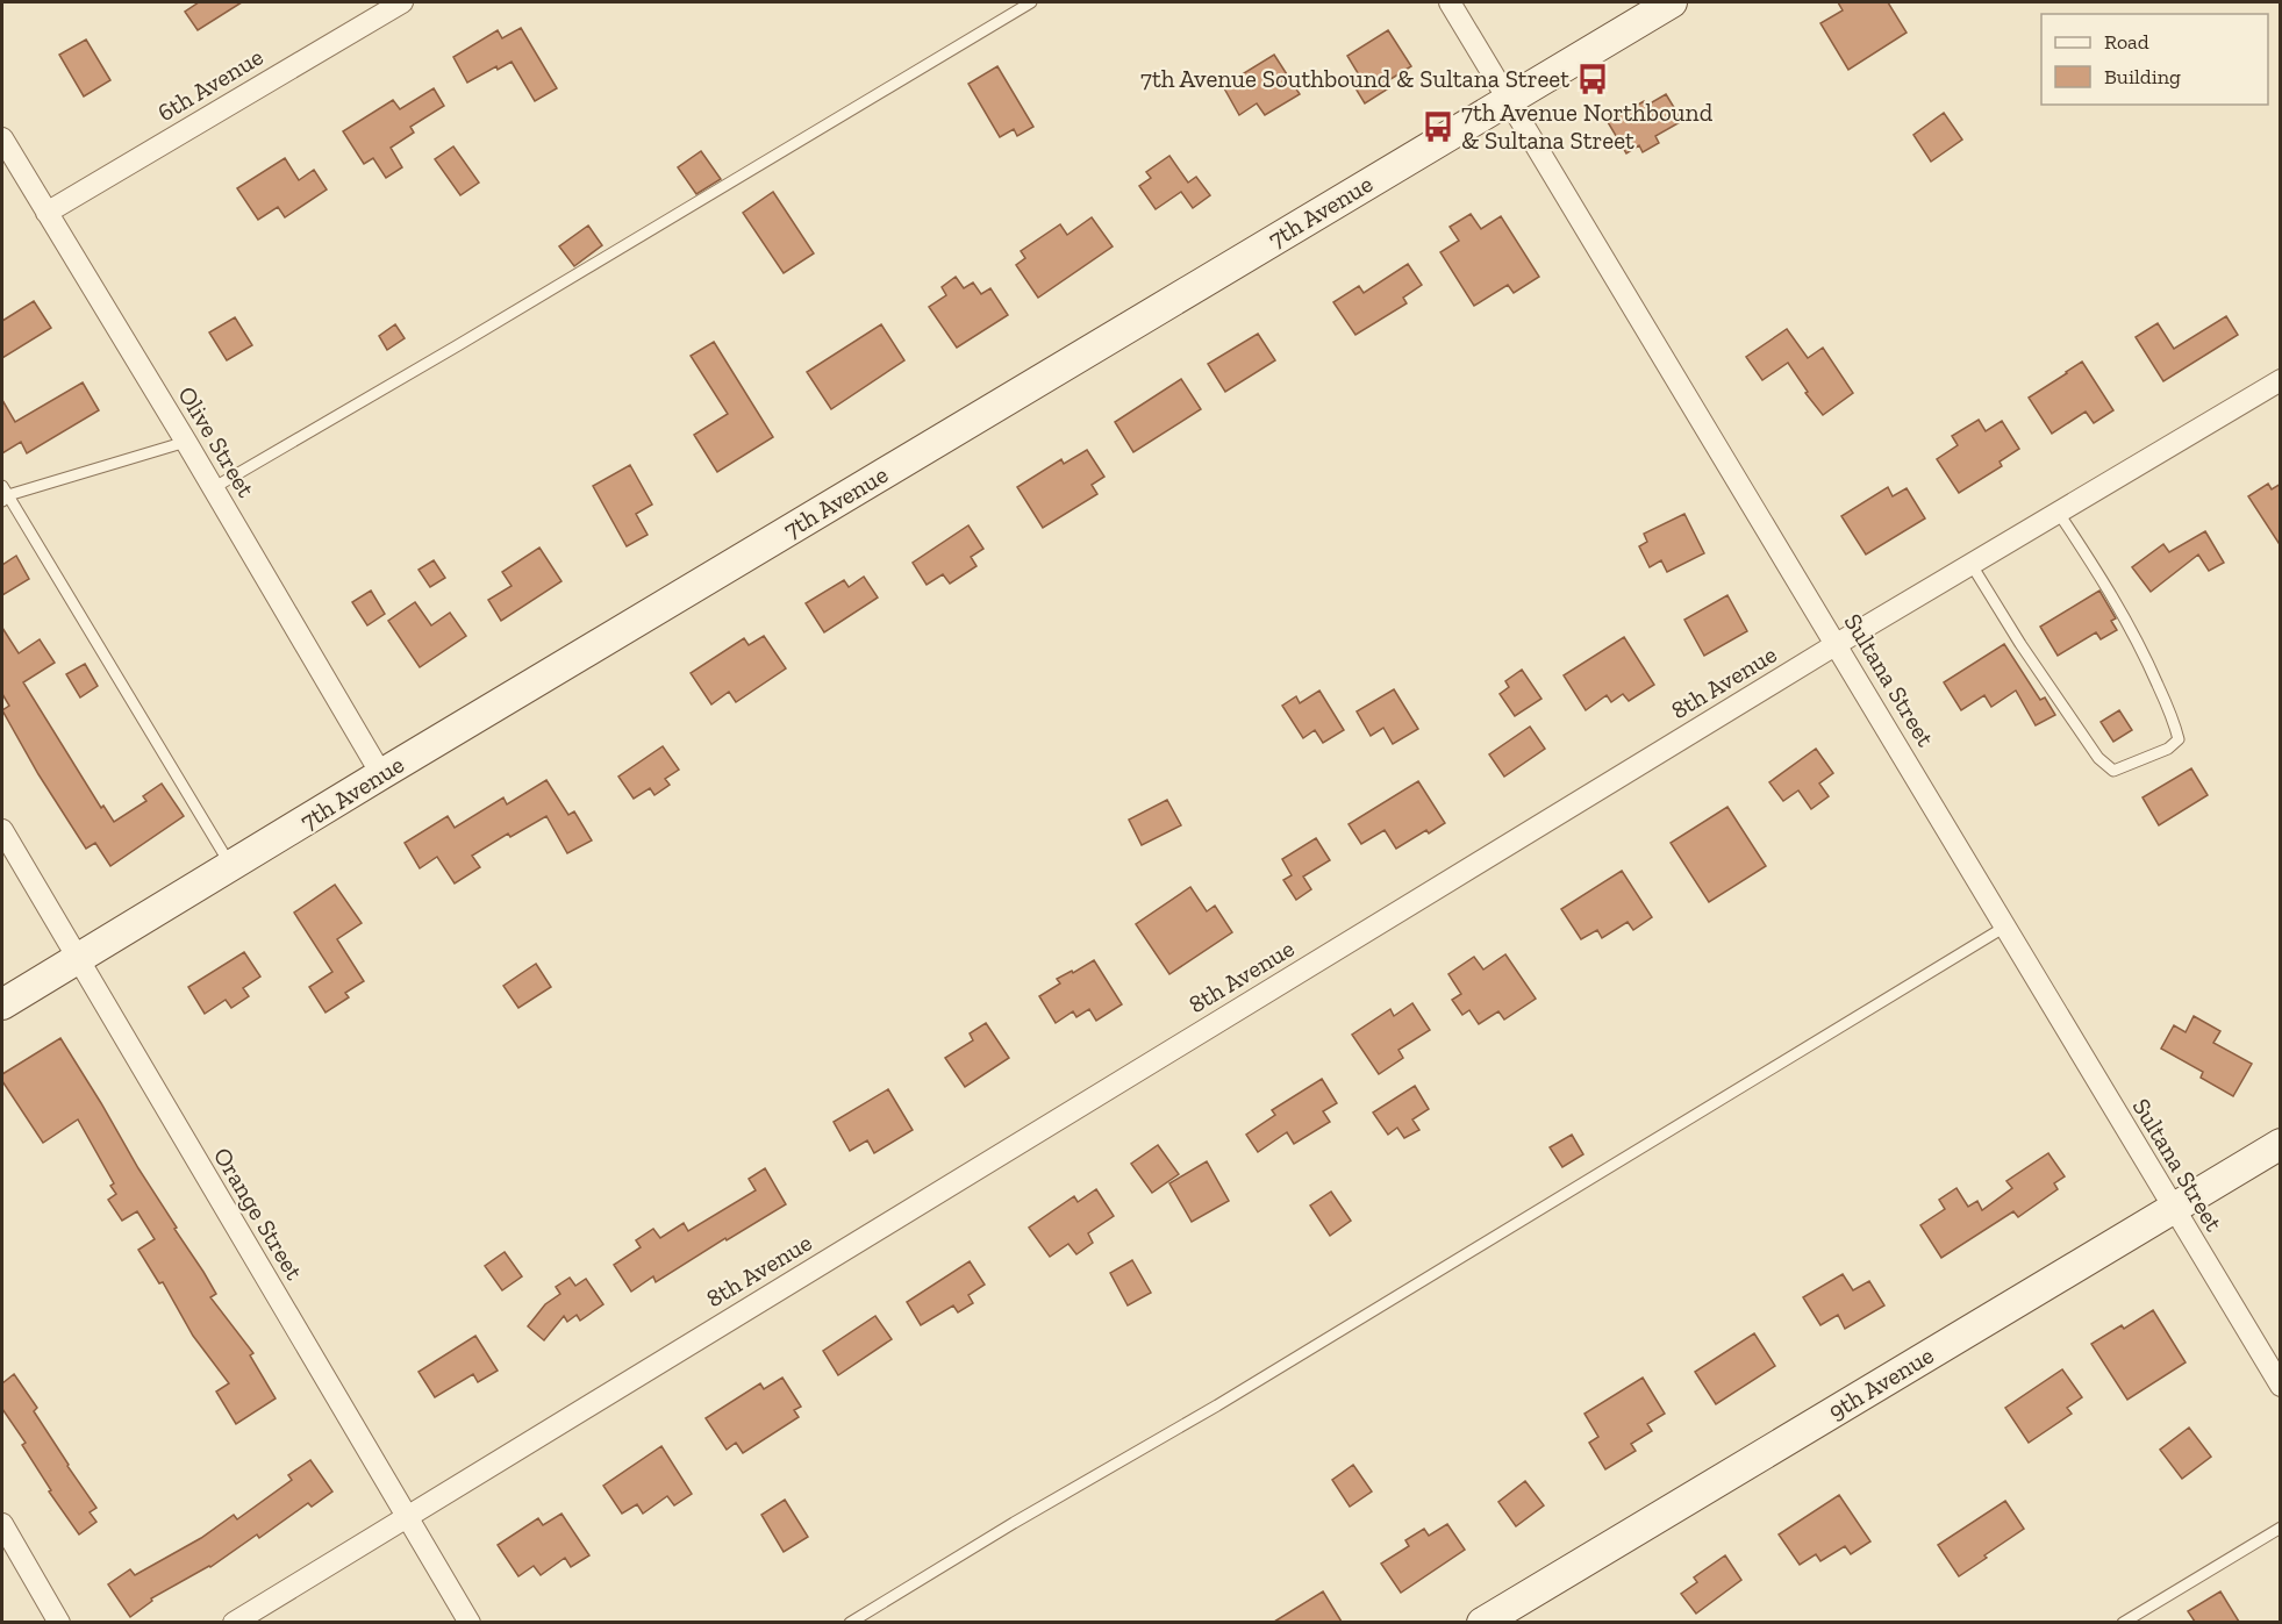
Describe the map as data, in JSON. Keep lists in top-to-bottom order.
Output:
{
  "streets": {
    "street": [
      "6th Avenue",
      "7th Avenue",
      "Olive Street",
      "Sultana Street",
      "8th Avenue",
      "Orange Street",
      "9th Avenue"
    ]
  },
  "crossings": [
    ["6th Avenue", "Olive Street"],
    ["7th Avenue", "Olive Street"],
    ["7th Avenue", "Sultana Street"],
    ["7th Avenue", "Orange Street"],
    ["Sultana Street", "8th Avenue"],
    ["Sultana Street", "9th Avenue"],
    ["8th Avenue", "Orange Street"]
  ],
  "places": {
    "bus stop": ["7th Avenue Southbound & Sultana Street", "7th Avenue Northbound & Sultana Street"]
  },
  "legend": ["Road", "Building"]
}
